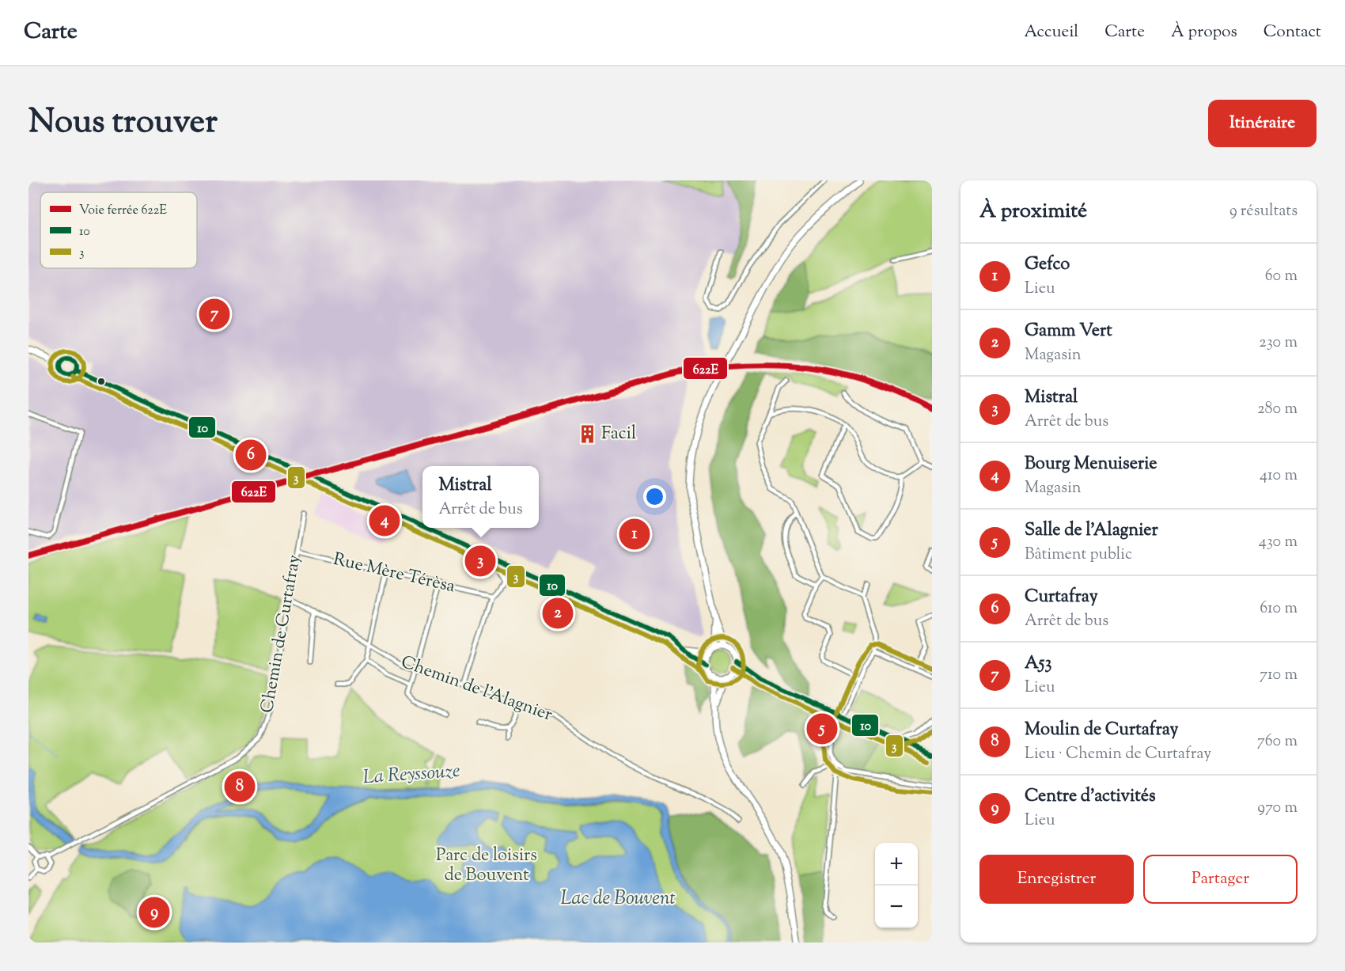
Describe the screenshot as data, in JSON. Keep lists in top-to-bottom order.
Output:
{
  "streets": {
    "street": ["Rue Mère Térèsa", "Chemin de Curtafray", "Chemin de l'Alagnier"]
  },
  "crossings": [
    ["Rue Mère Térèsa", "Chemin de Curtafray"],
    ["Chemin de Curtafray", "Chemin de l'Alagnier"]
  ],
  "water": ["La Reyssouze", "Lac de Bouvent"],
  "parks": ["Parc de loisirs de Bouvent"],
  "places": {
    "building": ["Facil"]
  },
  "lines": ["transit line 3", "transit line 10", "rail line 622E"],
  "legend": ["Voie ferrée 622E", "10", "3"],
  "page": {
    "header": "Carte",
    "nav": [
      "Accueil",
      "Carte",
      "À propos",
      "Contact"
    ],
    "title": "Nous trouver",
    "buttons": [
      "Itinéraire",
      ["Enregistrer", "Partager"]
    ],
    "heading": ["À proximité", "9 résultats"],
    "list": [
      {
        "mark": "1",
        "name": "Gefco",
        "note": "Lieu",
        "value": "60 m"
      },
      {
        "mark": "2",
        "name": "Gamm Vert",
        "note": "Magasin",
        "value": "230 m"
      },
      {
        "mark": "3",
        "name": "Mistral",
        "note": "Arrêt de bus",
        "value": "280 m"
      },
      {
        "mark": "4",
        "name": "Bourg Menuiserie",
        "note": "Magasin",
        "value": "410 m"
      },
      {
        "mark": "5",
        "name": "Salle de l'Alagnier",
        "note": "Bâtiment public",
        "value": "430 m"
      },
      {
        "mark": "6",
        "name": "Curtafray",
        "note": "Arrêt de bus",
        "value": "610 m"
      },
      {
        "mark": "7",
        "name": "A53",
        "note": "Lieu",
        "value": "710 m"
      },
      {
        "mark": "8",
        "name": "Moulin de Curtafray",
        "note": "Lieu · Chemin de Curtafray",
        "value": "760 m"
      },
      {
        "mark": "9",
        "name": "Centre d'activités",
        "note": "Lieu",
        "value": "970 m"
      }
    ],
    "pins": [
      "7",
      "6",
      "4",
      "1",
      "3",
      "2",
      "5",
      "8",
      "9"
    ],
    "popup": ["Mistral", "Arrêt de bus"],
    "map_buttons": ["+", "−"]
  }
}
